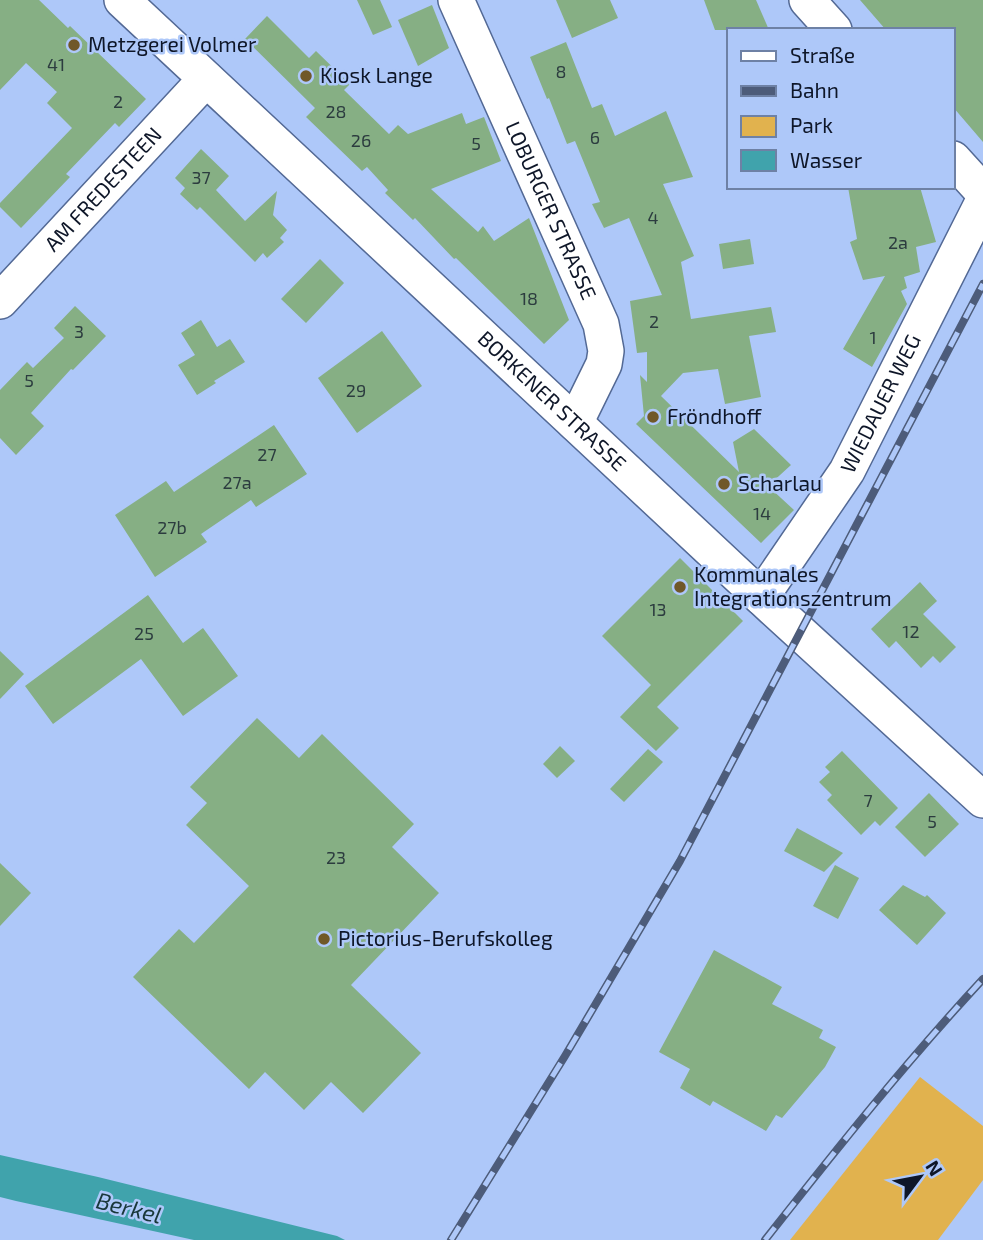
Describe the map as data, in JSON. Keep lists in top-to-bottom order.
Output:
{
  "streets": {
    "street": [
      "AM FREDESTEEN",
      "LOBURGER STRASSE",
      "BORKENER STRASSE",
      "WIEDAUER WEG"
    ]
  },
  "crossings": [
    ["AM FREDESTEEN", "BORKENER STRASSE"],
    ["LOBURGER STRASSE", "BORKENER STRASSE"],
    ["BORKENER STRASSE", "WIEDAUER WEG"]
  ],
  "water": ["Berkel"],
  "places": [
    "Metzgerei Volmer",
    "Kiosk Lange",
    "Fröndhoff",
    "Scharlau",
    "Kommunales Integrationszentrum",
    "Pictorius-Berufskolleg"
  ],
  "house_numbers": [
    "41",
    "8",
    "2",
    "28",
    "6",
    "26",
    "5",
    "37",
    "4",
    "2a",
    "18",
    "2",
    "3",
    "1",
    "5",
    "29",
    "27",
    "27a",
    "14",
    "27b",
    "13",
    "12",
    "25",
    "7",
    "5",
    "23"
  ],
  "legend": [
    "Straße",
    "Bahn",
    "Park",
    "Wasser"
  ],
  "north": "top right"
}
